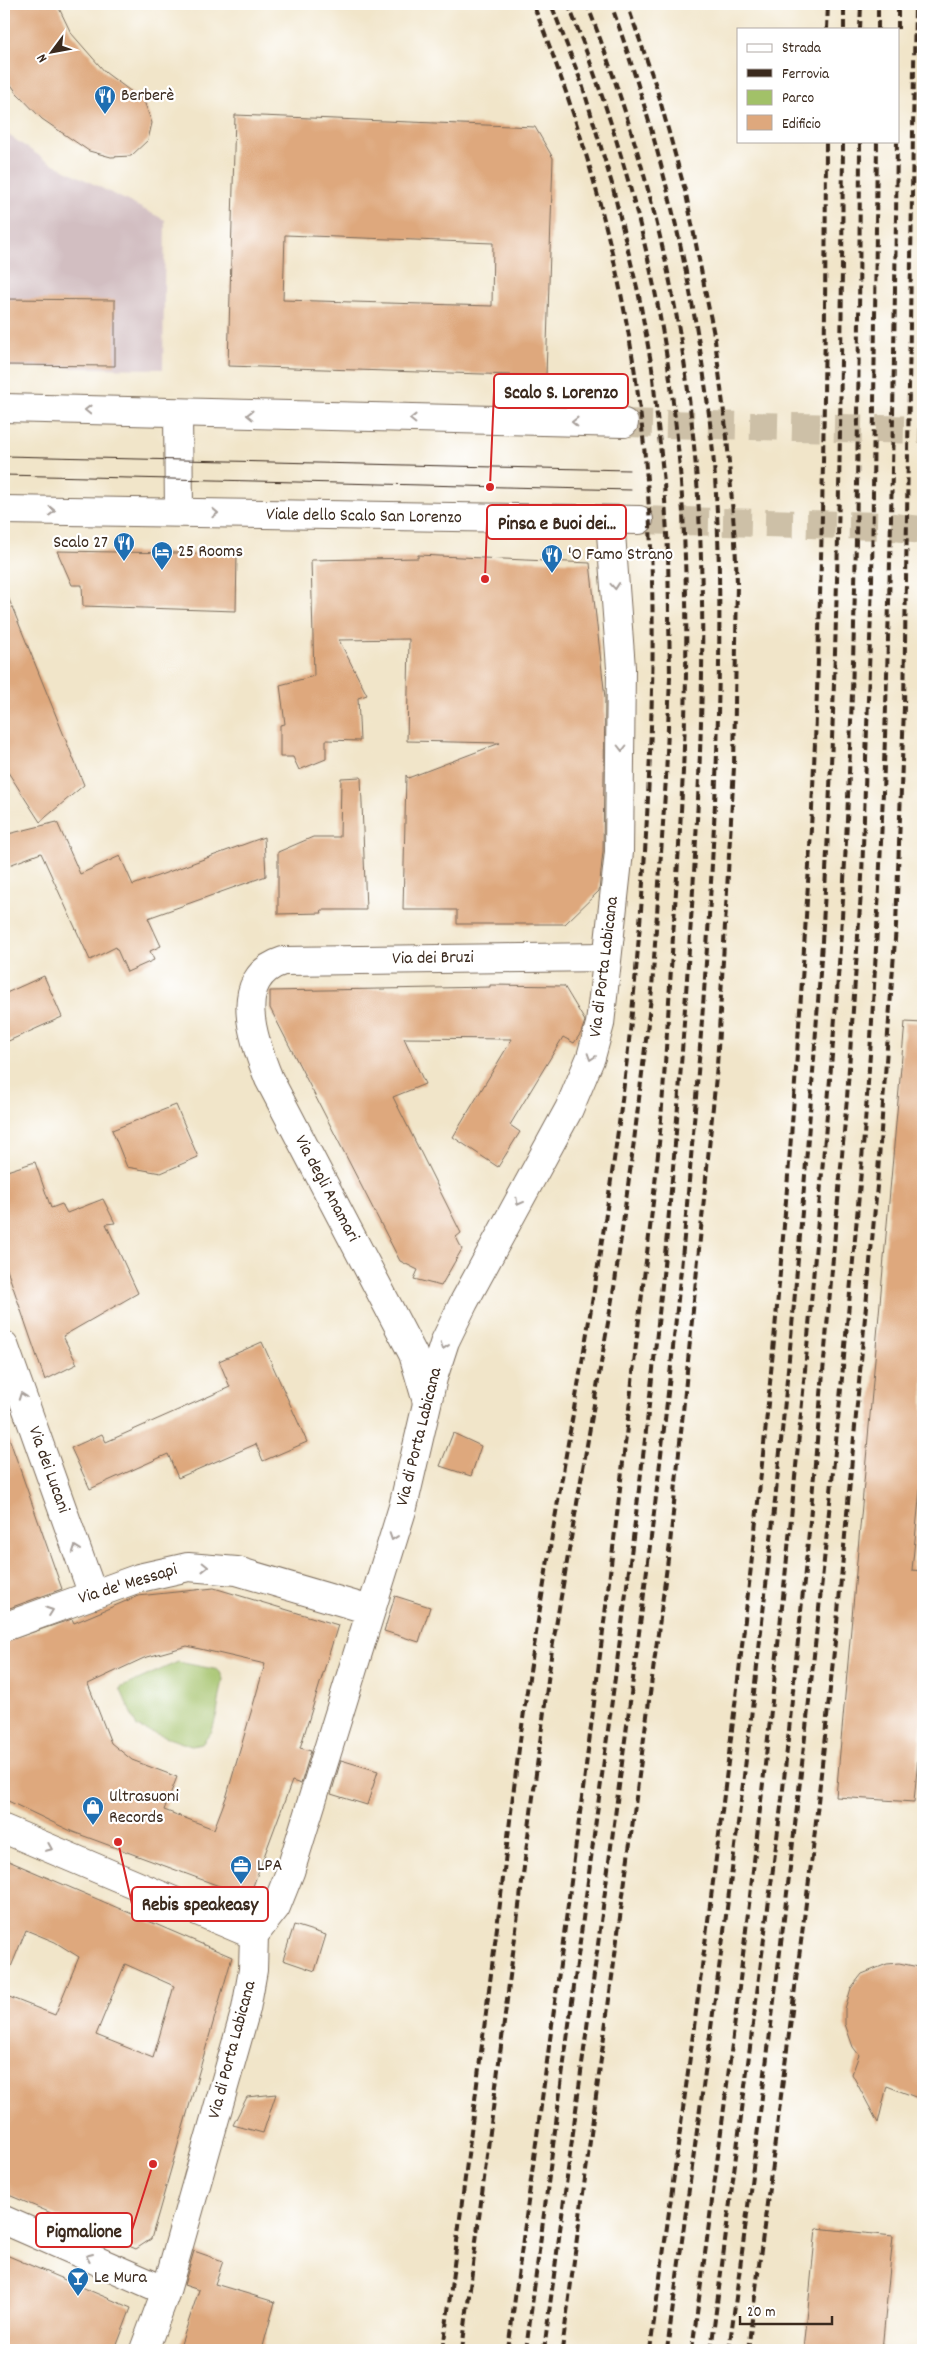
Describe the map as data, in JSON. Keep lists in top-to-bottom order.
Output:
{
  "streets": {
    "street": [
      "Viale dello Scalo San Lorenzo",
      "Via dei Bruzi",
      "Via di Porta Labicana",
      "Via degli Anamari",
      "Via dei Lucani",
      "Via de' Messapi"
    ]
  },
  "crossings": [
    ["Viale dello Scalo San Lorenzo", "Via di Porta Labicana"],
    ["Via dei Bruzi", "Via di Porta Labicana"],
    ["Via dei Bruzi", "Via degli Anamari"],
    ["Via di Porta Labicana", "Via degli Anamari"],
    ["Via di Porta Labicana", "Via de' Messapi"],
    ["Via dei Lucani", "Via de' Messapi"]
  ],
  "one_way": ["Via di Porta Labicana", "Via dei Lucani", "Via de' Messapi"],
  "places": {
    "restaurant": ["Berberè", "Scalo 27", "'O Famo Strano"],
    "other": [
      "Scalo S. Lorenzo",
      "Pinsa e Buoi dei...",
      "Rebis speakeasy",
      "Pigmalione"
    ],
    "hotel": ["25 Rooms"],
    "shop": ["Ultrasuoni Records"],
    "office": ["LPA"],
    "bar": ["Le Mura"]
  },
  "legend": [
    "Strada",
    "Ferrovia",
    "Parco",
    "Edificio"
  ],
  "scale_bar": "20 m",
  "north": "bottom left"
}
